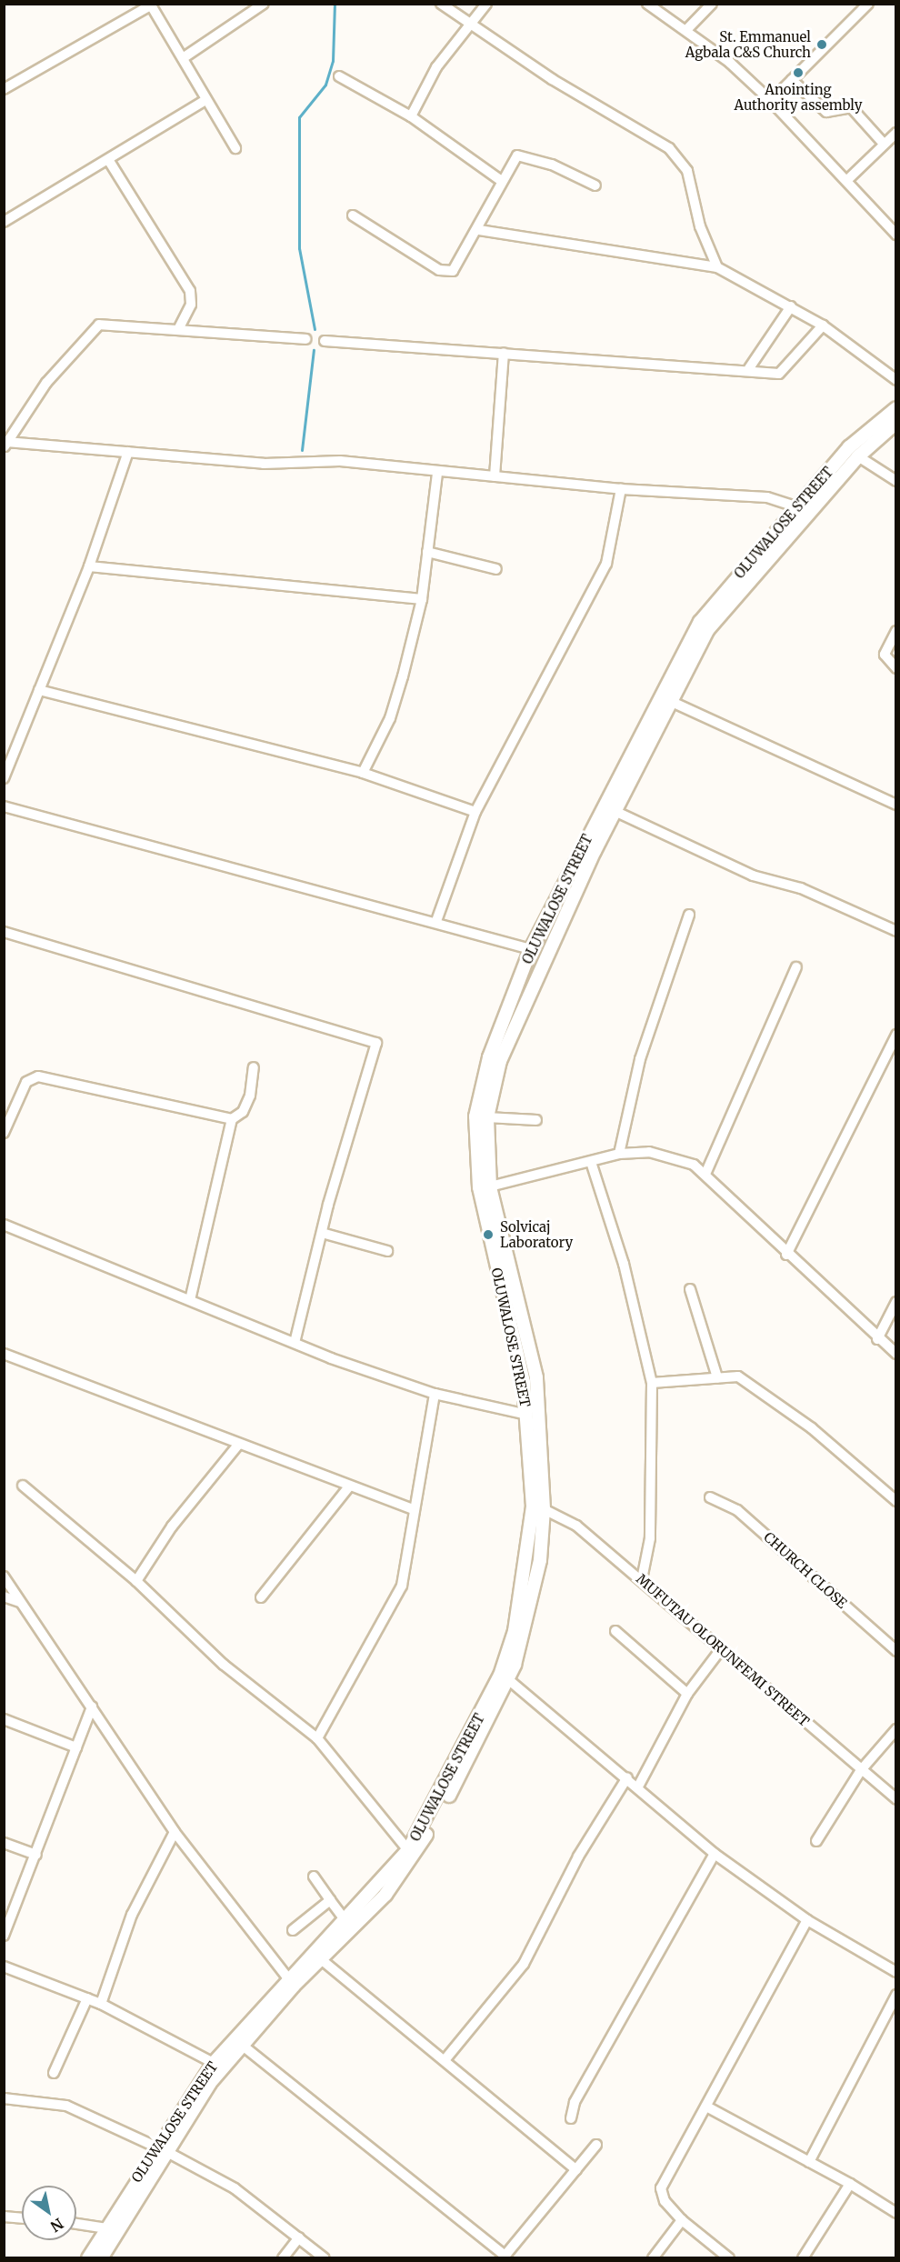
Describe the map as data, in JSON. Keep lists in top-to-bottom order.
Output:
{
  "streets": {
    "street": ["OLUWALOSE STREET", "CHURCH CLOSE", "MUFUTAU OLORUNFEMI STREET"]
  },
  "crossings": [
    ["OLUWALOSE STREET", "MUFUTAU OLORUNFEMI STREET"]
  ],
  "places": ["St. Emmanuel Agbala C&S Church", "Anointing Authority assembly", "Solvicaj Laboratory"],
  "north": "bottom right"
}
